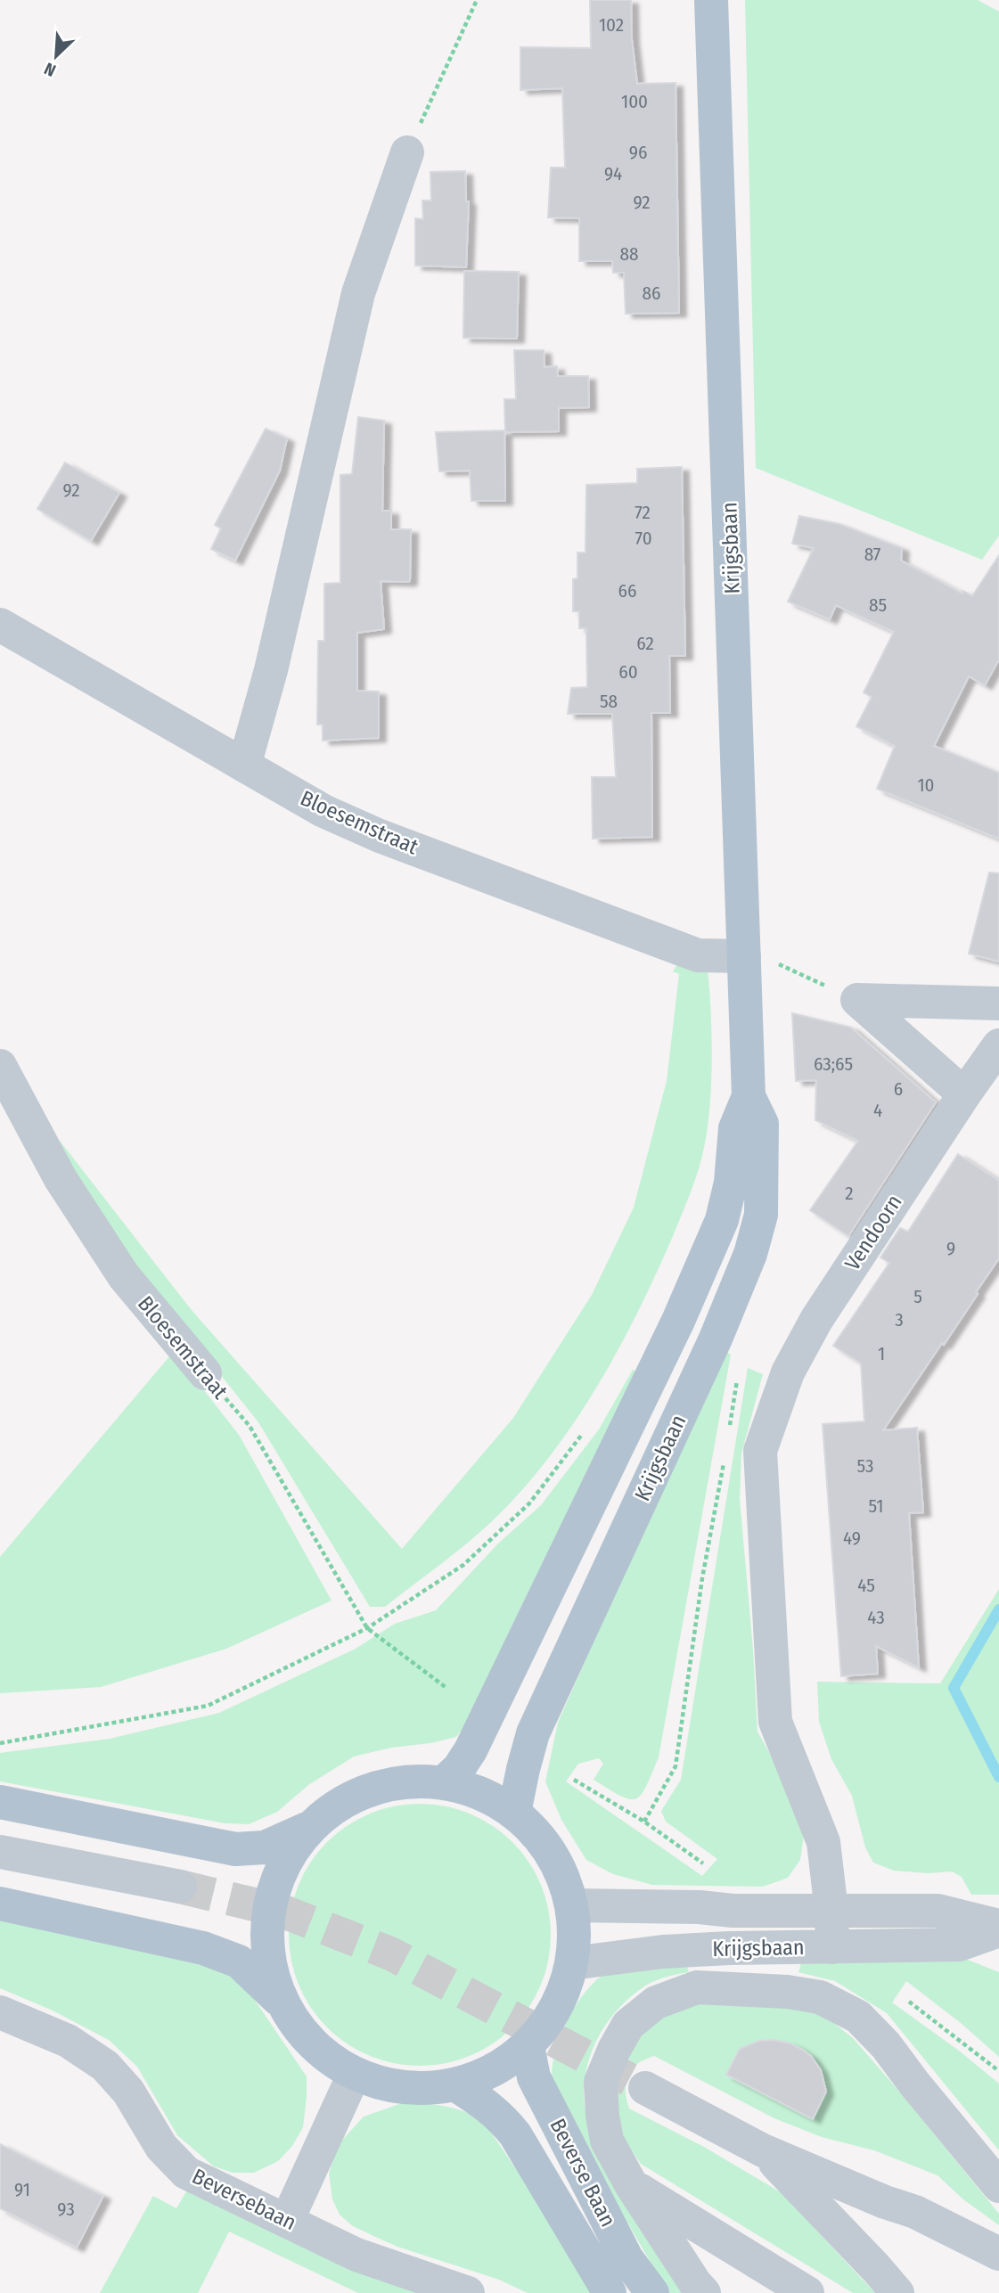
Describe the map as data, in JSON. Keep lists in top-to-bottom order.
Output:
{
  "streets": {
    "main road": ["Krijgsbaan", "Beverse Baan"],
    "street": ["Bloesemstraat", "Vendoorn", "Beversebaan"]
  },
  "crossings": [
    ["Krijgsbaan", "Bloesemstraat"],
    ["Krijgsbaan", "Vendoorn"]
  ],
  "house_numbers": [
    "102",
    "100",
    "96",
    "94",
    "92",
    "88",
    "86",
    "92",
    "72",
    "70",
    "87",
    "66",
    "85",
    "62",
    "60",
    "58",
    "10",
    "63;65",
    "6",
    "4",
    "2",
    "9",
    "5",
    "3",
    "1",
    "53",
    "51",
    "49",
    "45",
    "43",
    "91",
    "93"
  ],
  "north": "bottom left"
}
